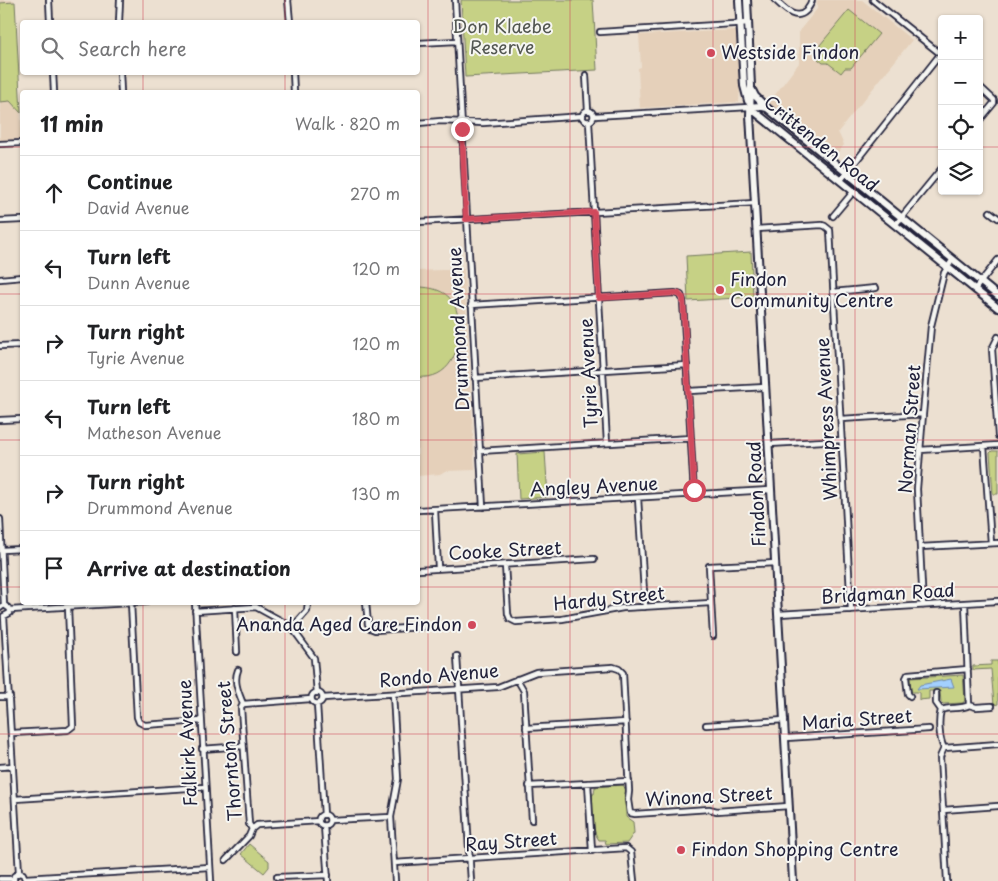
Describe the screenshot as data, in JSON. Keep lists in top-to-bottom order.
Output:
{
  "streets": {
    "main road": ["Crittenden Road", "Findon Road"],
    "street": [
      "Drummond Avenue",
      "Tyrie Avenue",
      "Whimpress Avenue",
      "Norman Street",
      "Angley Avenue",
      "Cooke Street",
      "Bridgman Road",
      "Hardy Street",
      "Rondo Avenue",
      "Maria Street",
      "Falkirk Avenue",
      "Thornton Street",
      "Winona Street",
      "Ray Street"
    ]
  },
  "crossings": [
    ["Crittenden Road", "Norman Street"],
    ["Crittenden Road", "Findon Road"],
    ["Drummond Avenue", "Angley Avenue"],
    ["Whimpress Avenue", "Findon Road"],
    ["Whimpress Avenue", "Bridgman Road"],
    ["Norman Street", "Bridgman Road"],
    ["Angley Avenue", "Findon Road"],
    ["Findon Road", "Bridgman Road"],
    ["Findon Road", "Maria Street"],
    ["Findon Road", "Winona Street"],
    ["Cooke Street", "Hardy Street"],
    ["Rondo Avenue", "Winona Street"]
  ],
  "parks": ["Don Klaebe Reserve"],
  "places": [
    "Westside Findon",
    "Findon Community Centre",
    "Ananda Aged Care Findon",
    "Findon Shopping Centre"
  ],
  "page": {
    "map_buttons": ["+", "−"],
    "search": "Search here",
    "heading": ["11 min", "Walk · 820 m"],
    "list": [
      ["Continue", "David Avenue", "270 m"],
      ["Turn left", "Dunn Avenue", "120 m"],
      ["Turn right", "Tyrie Avenue", "120 m"],
      ["Turn left", "Matheson Avenue", "180 m"],
      ["Turn right", "Drummond Avenue", "130 m"],
      "Arrive at destination"
    ]
  }
}
